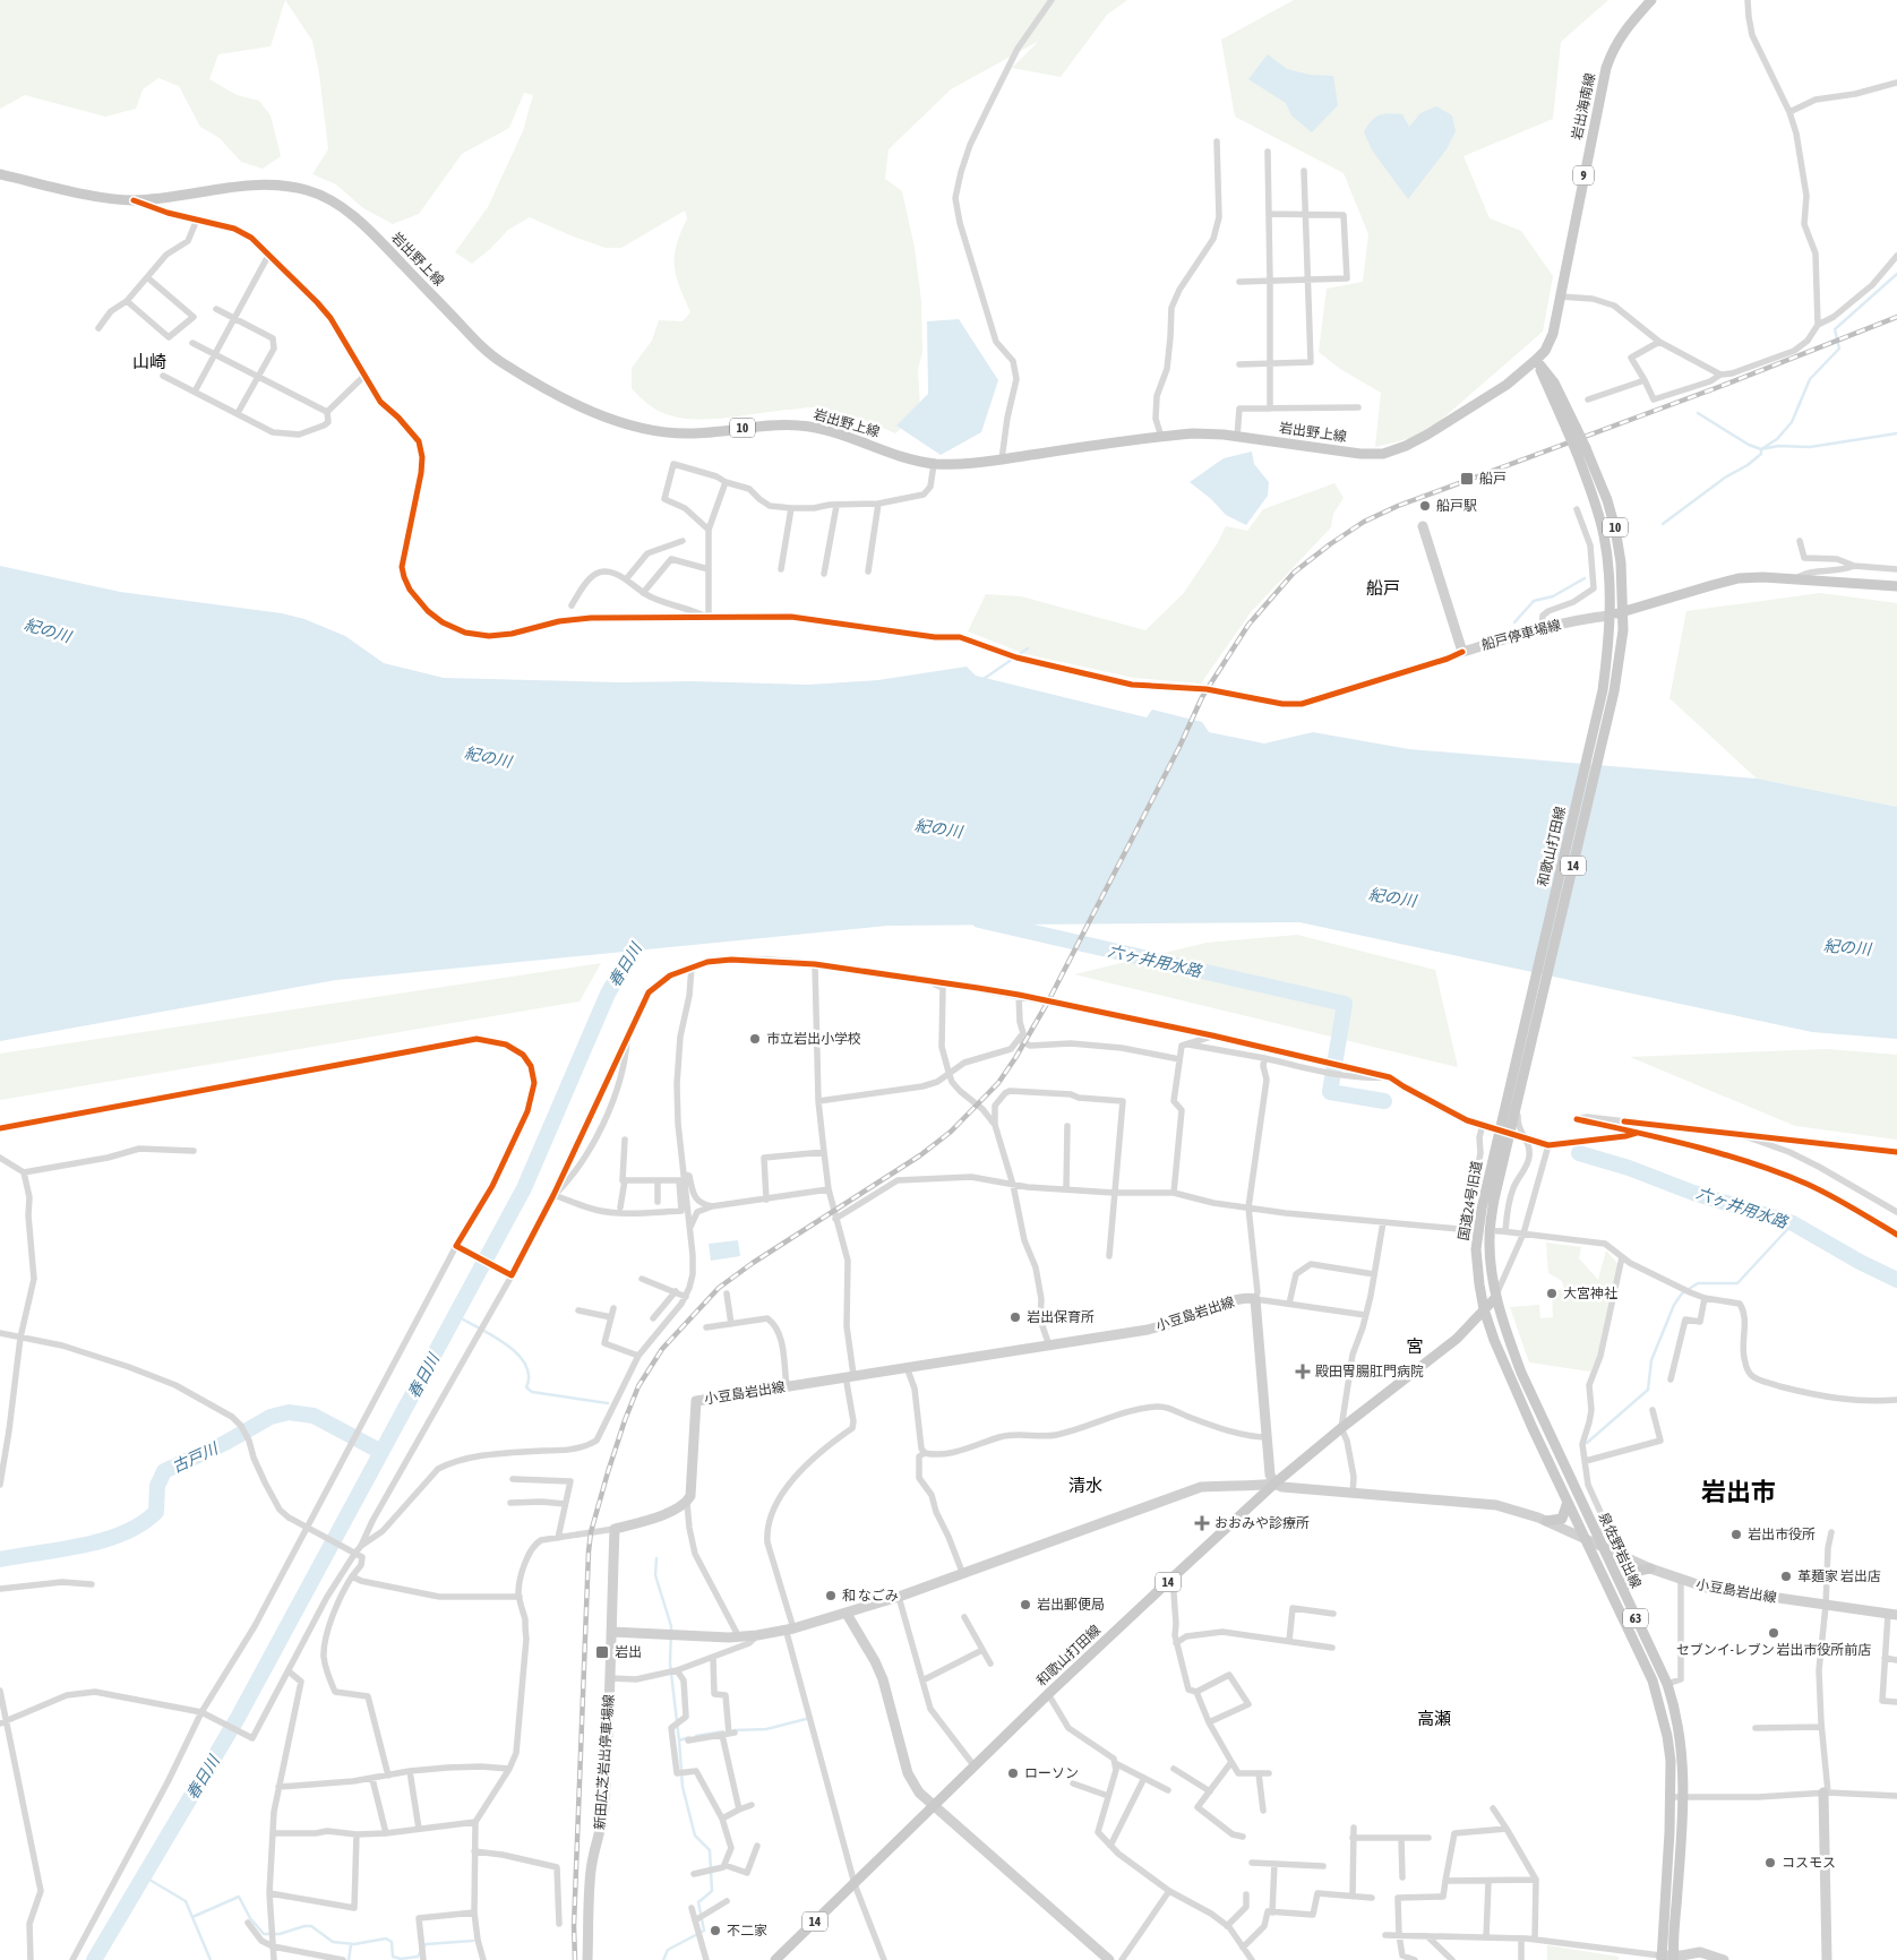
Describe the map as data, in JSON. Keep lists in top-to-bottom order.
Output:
{
  "streets": {
    "main road": [
      "岩出海南線",
      "9",
      "岩出野上線",
      "10",
      "船戸停車場線",
      "和歌山打田線",
      "14",
      "国道24号旧道",
      "小豆島岩出線",
      "泉佐野岩出線",
      "63",
      "新田広芝岩出停車場線"
    ]
  },
  "crossings": [
    ["岩出海南線", "岩出野上線"],
    ["岩出海南線", "10"],
    ["岩出野上線", "10"],
    ["10", "船戸停車場線"],
    ["10", "和歌山打田線"],
    ["船戸停車場線", "和歌山打田線"],
    ["和歌山打田線", "国道24号旧道"],
    ["和歌山打田線", "小豆島岩出線"],
    ["和歌山打田線", "泉佐野岩出線"],
    ["国道24号旧道", "泉佐野岩出線"],
    ["小豆島岩出線", "泉佐野岩出線"]
  ],
  "districts": [
    "山崎",
    "船戸",
    "宮",
    "清水",
    "岩出市",
    "高瀬"
  ],
  "water": [
    "紀の川",
    "六ヶ井用水路",
    "春日川",
    "古戸川"
  ],
  "places": {
    "transit": ["船戸", "岩出"],
    "other": [
      "船戸駅",
      "市立岩出小学校",
      "大宮神社",
      "岩出保育所",
      "岩出市役所",
      "革麺家 岩出店",
      "和 なごみ",
      "岩出郵便局",
      "セブンイ-レブン 岩出市役所前店",
      "ローソン",
      "コスモス",
      "不二家"
    ],
    "health": ["殿田胃腸肛門病院", "おおみや診療所"]
  }
}
